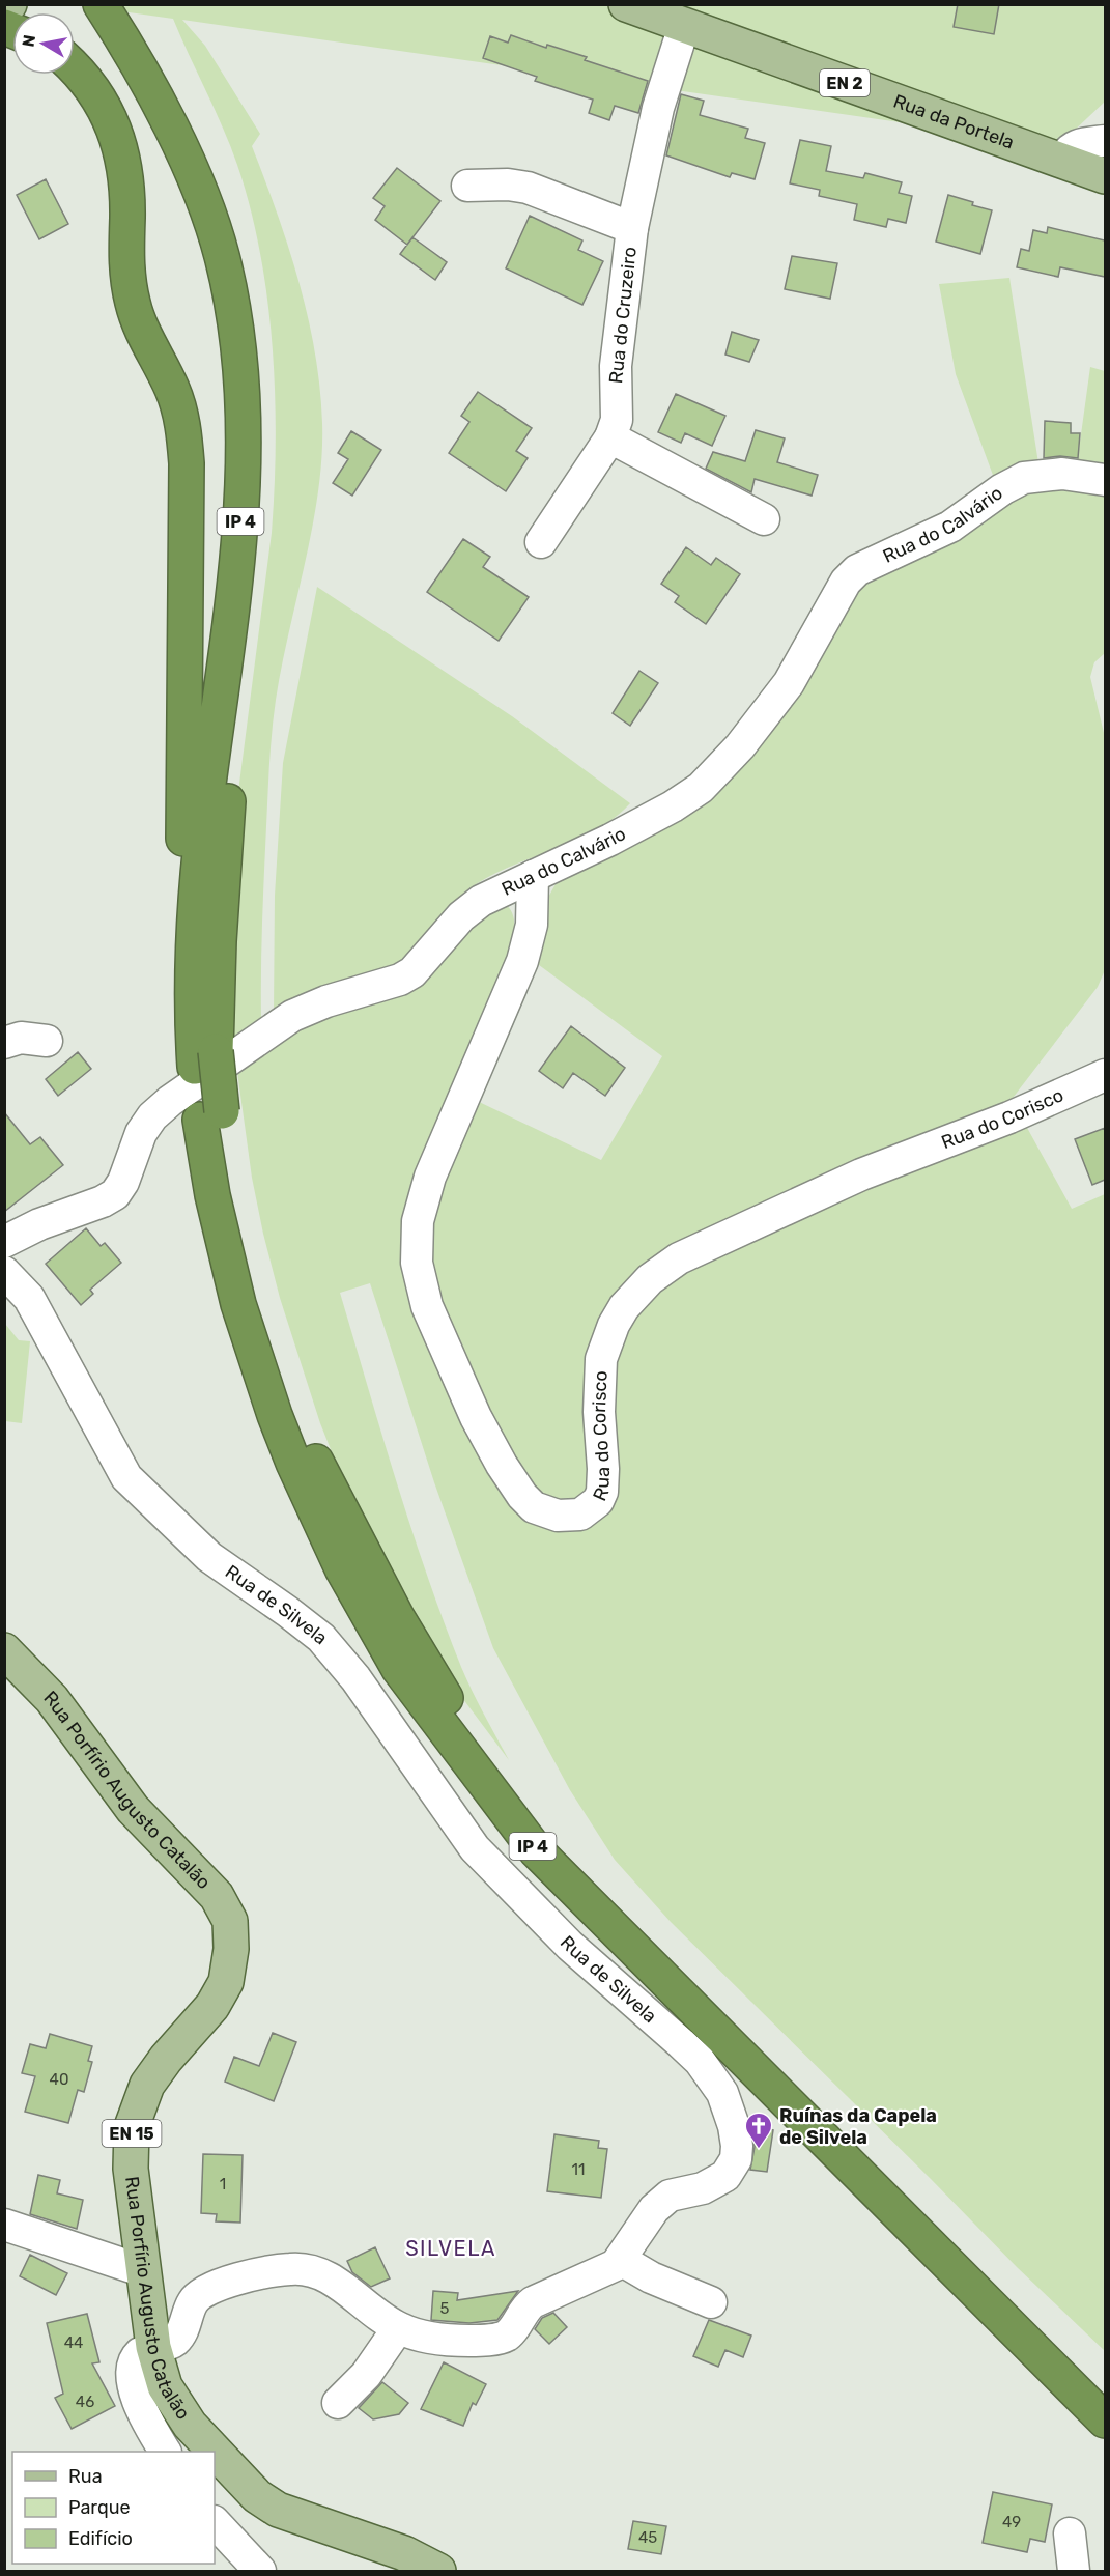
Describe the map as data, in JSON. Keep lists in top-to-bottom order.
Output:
{
  "streets": {
    "highway": ["IP 4"],
    "main road": [
      "EN 2",
      "Rua da Portela",
      "Rua Porfírio Augusto Catalão",
      "EN 15"
    ],
    "street": [
      "Rua do Cruzeiro",
      "Rua do Calvário",
      "Rua do Corisco",
      "Rua de Silvela"
    ]
  },
  "crossings": [
    ["Rua da Portela", "Rua do Cruzeiro"],
    ["Rua do Calvário", "Rua do Corisco"],
    ["Rua de Silvela", "Rua Porfírio Augusto Catalão"]
  ],
  "districts": ["SILVELA"],
  "places": {
    "church": ["Ruínas da Capela de Silvela"]
  },
  "house_numbers": [
    "40",
    "11",
    "1",
    "5",
    "44",
    "46",
    "49",
    "45"
  ],
  "legend": ["Rua", "Parque", "Edifício"],
  "north": "left"
}
